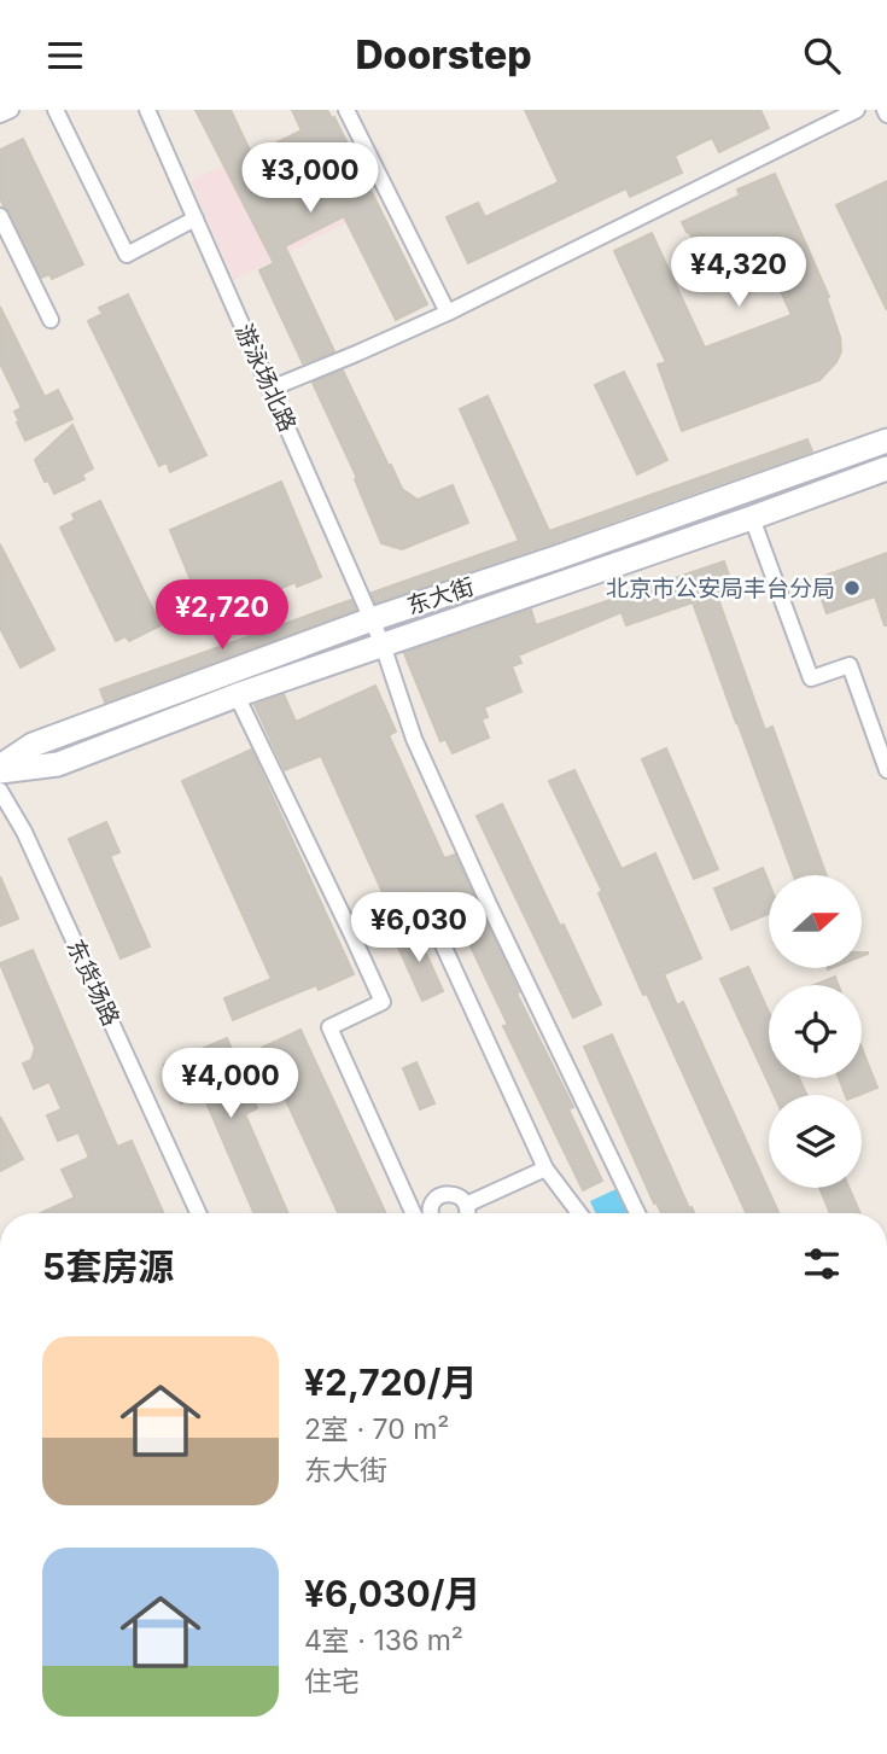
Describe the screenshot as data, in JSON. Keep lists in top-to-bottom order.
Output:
{
  "streets": {
    "main road": ["东大街"],
    "street": ["游泳场北路", "东货场路"]
  },
  "crossings": [
    ["游泳场北路", "东大街"]
  ],
  "places": ["北京市公安局丰台分局"],
  "north": "right",
  "page": {
    "header": "Doorstep",
    "price": [
      "¥3,000",
      "¥4,320",
      "¥2,720",
      "¥6,030",
      "¥4,000"
    ],
    "heading": "5套房源",
    "list": [
      {
        "name": "¥2,720/月",
        "note": "2室 · 70 m² · 东大街"
      },
      {
        "name": "¥6,030/月",
        "note": "4室 · 136 m² · 住宅"
      }
    ]
  }
}
